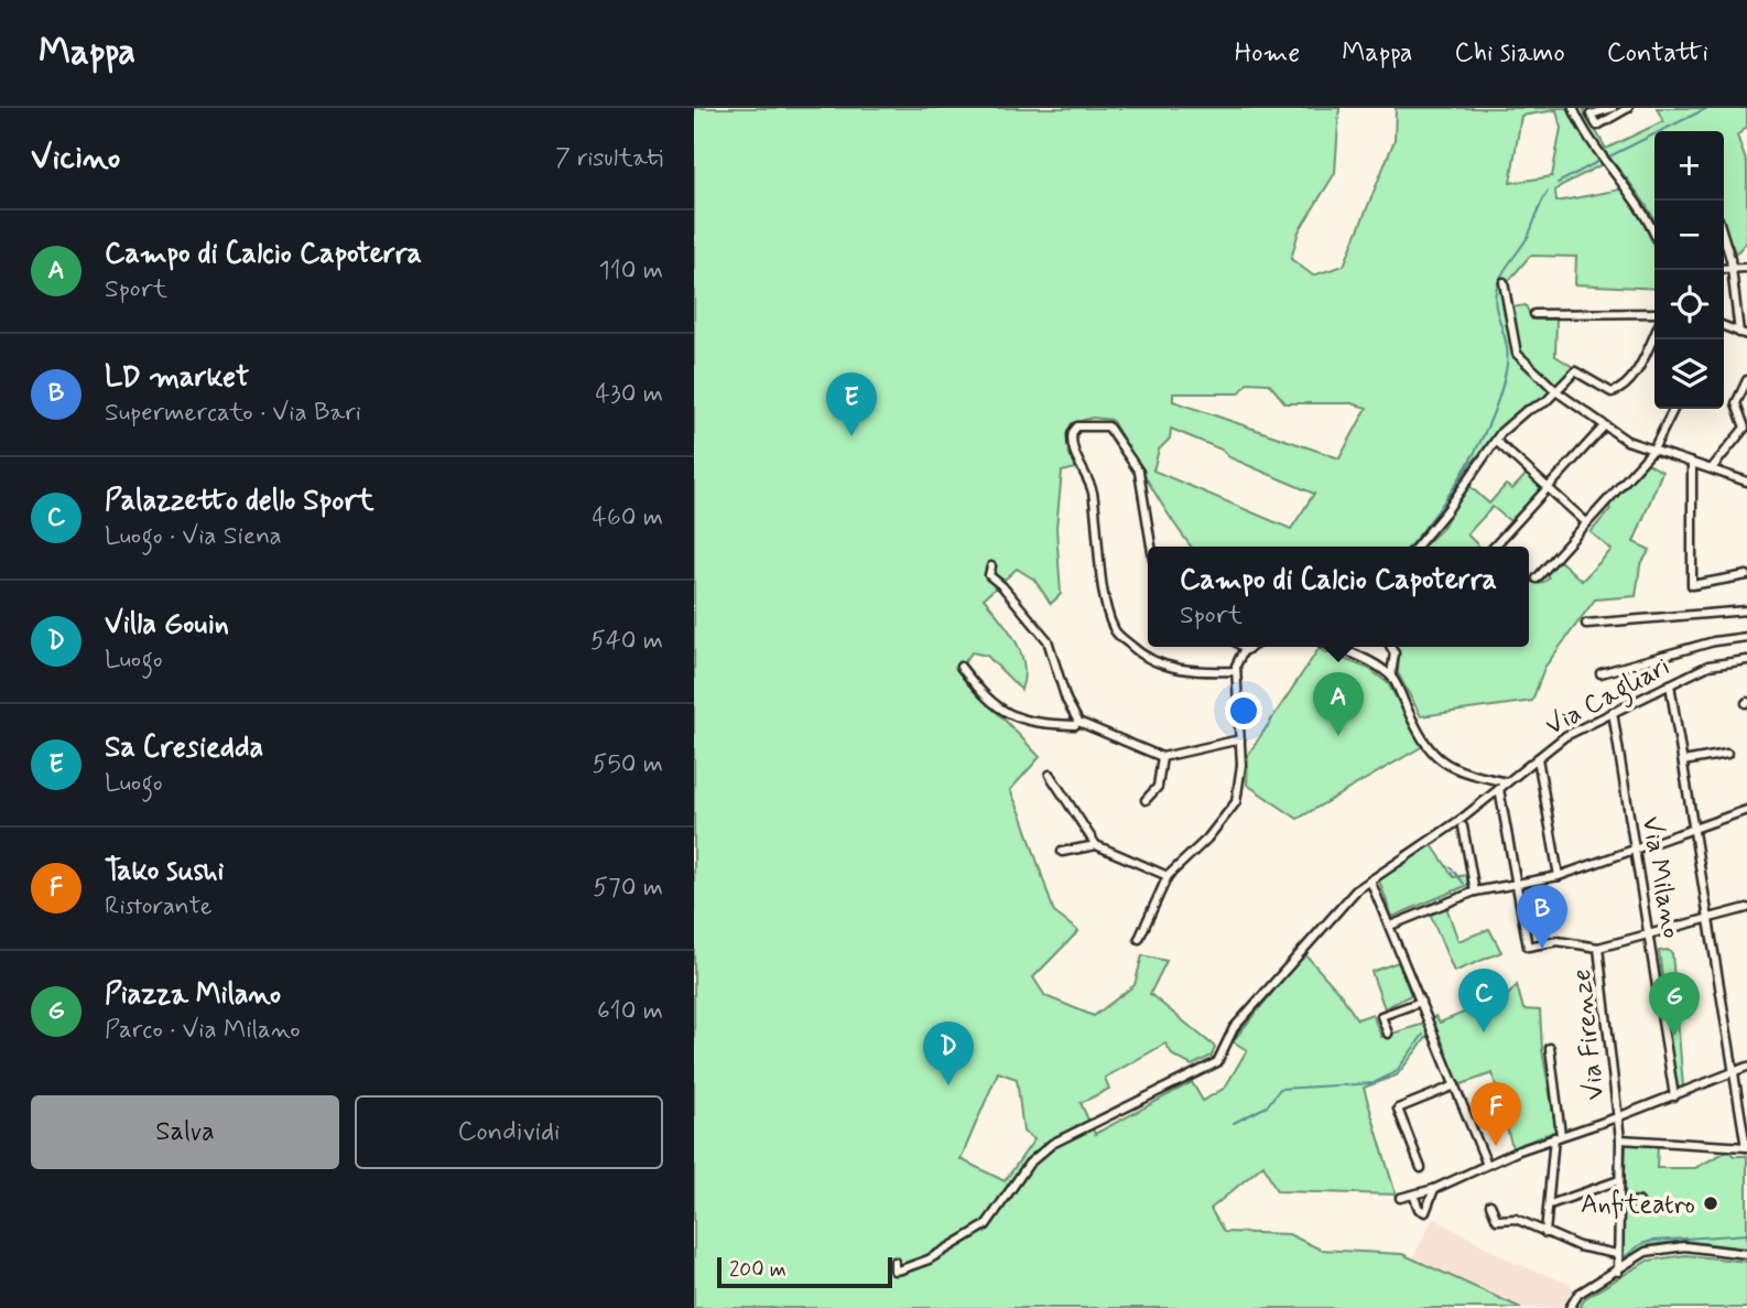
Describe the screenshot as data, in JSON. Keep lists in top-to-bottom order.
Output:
{
  "streets": {
    "street": ["Via Cagliari", "Via Milano", "Via Firenze"]
  },
  "crossings": [
    ["Via Cagliari", "Via Milano"]
  ],
  "places": ["Anfiteatro"],
  "scale_bar": "200 m",
  "page": {
    "header": "Mappa",
    "nav": [
      "Home",
      "Mappa",
      "Chi siamo",
      "Contatti"
    ],
    "heading": ["Vicino", "7 risultati"],
    "map_buttons": ["+", "−"],
    "list": [
      {
        "mark": "A",
        "name": "Campo di Calcio Capoterra",
        "note": "Sport",
        "value": "110 m"
      },
      {
        "mark": "B",
        "name": "LD market",
        "note": "Supermercato · Via Bari",
        "value": "430 m"
      },
      {
        "mark": "C",
        "name": "Palazzetto dello Sport",
        "note": "Luogo · Via Siena",
        "value": "460 m"
      },
      {
        "mark": "D",
        "name": "Villa Gouin",
        "note": "Luogo",
        "value": "540 m"
      },
      {
        "mark": "E",
        "name": "Sa Cresiedda",
        "note": "Luogo",
        "value": "550 m"
      },
      {
        "mark": "F",
        "name": "Tako sushi",
        "note": "Ristorante",
        "value": "570 m"
      },
      {
        "mark": "G",
        "name": "Piazza Milano",
        "note": "Parco · Via Milano",
        "value": "610 m"
      }
    ],
    "pins": [
      "E",
      "A",
      "B",
      "C",
      "G",
      "D",
      "F"
    ],
    "popup": ["Campo di Calcio Capoterra", "Sport"],
    "buttons": ["Salva", "Condividi"],
    "scale": "200 m"
  }
}
